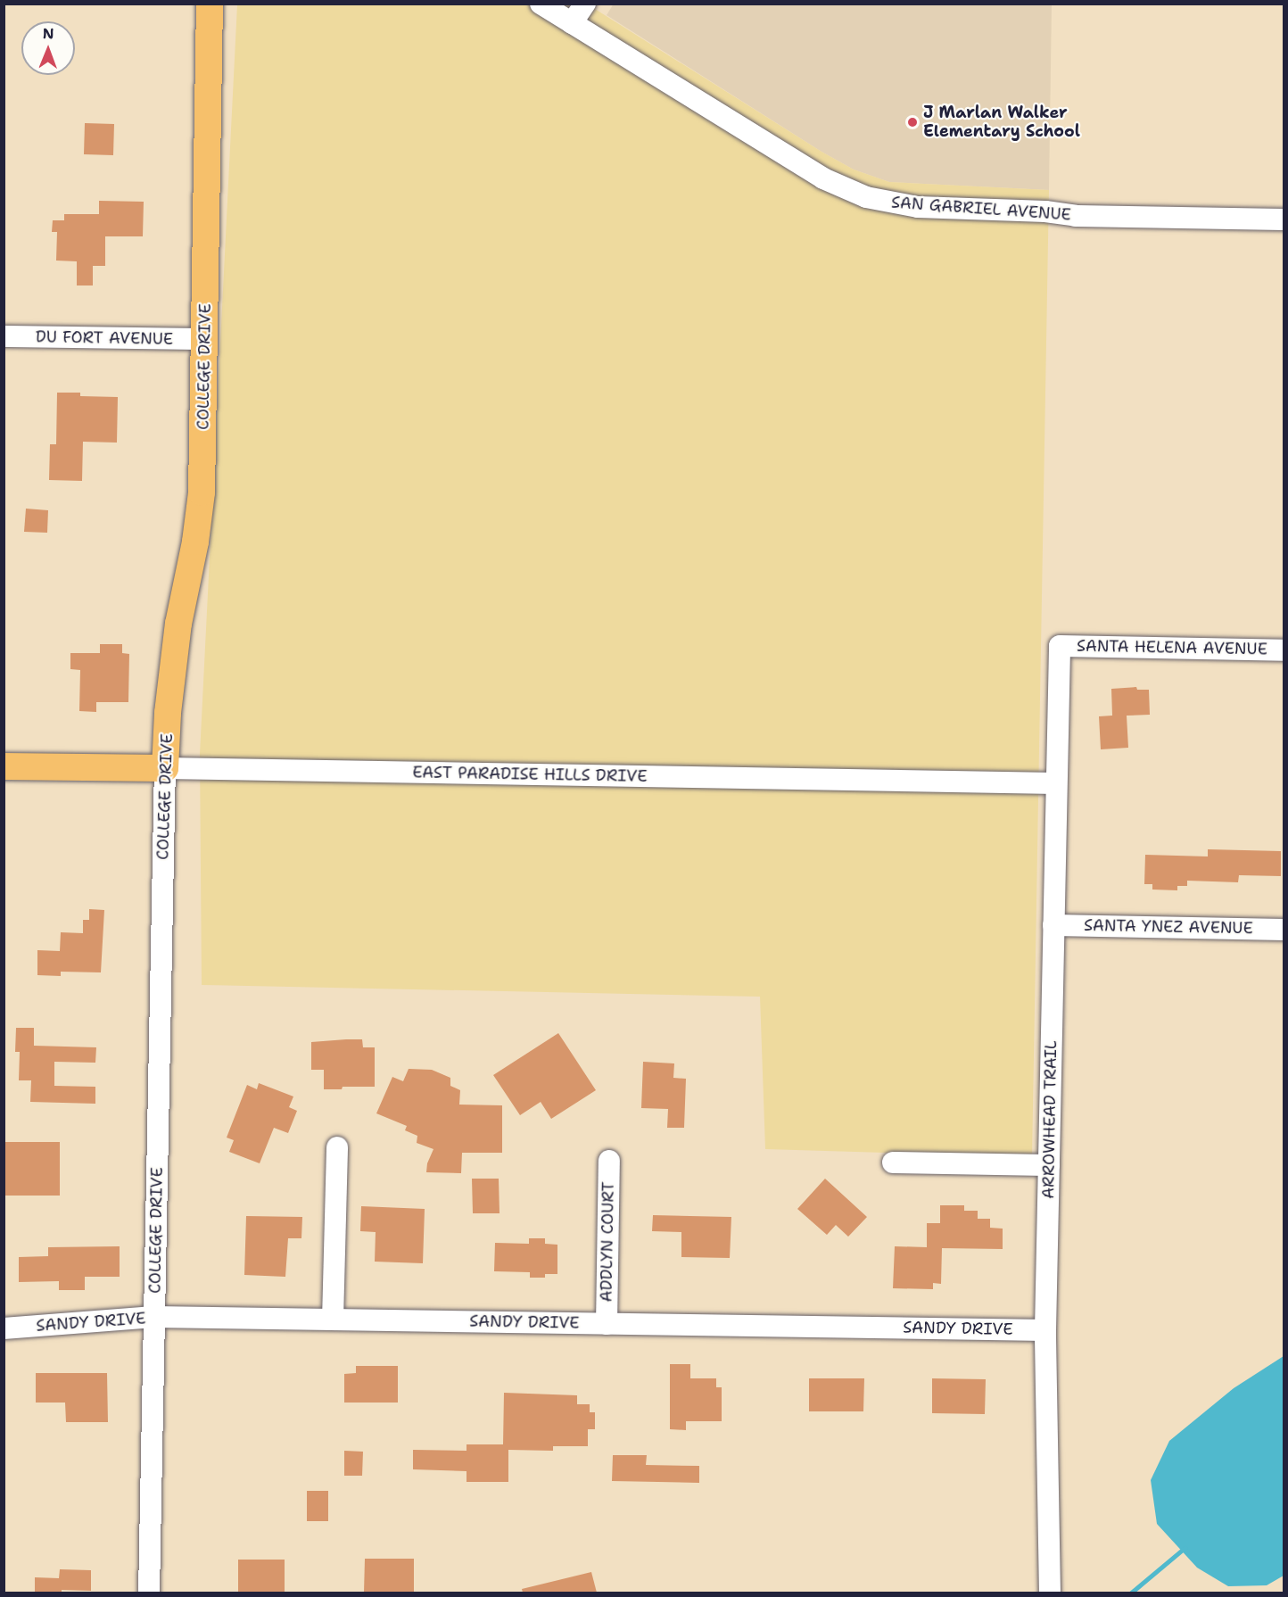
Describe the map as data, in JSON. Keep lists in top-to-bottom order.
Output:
{
  "streets": {
    "main road": ["COLLEGE DRIVE", "EAST PARADISE HILLS DRIVE"],
    "street": [
      "SAN GABRIEL AVENUE",
      "DU FORT AVENUE",
      "SANTA HELENA AVENUE",
      "SANTA YNEZ AVENUE",
      "ARROWHEAD TRAIL",
      "ADDLYN COURT",
      "SANDY DRIVE"
    ]
  },
  "crossings": [
    ["DU FORT AVENUE", "COLLEGE DRIVE"],
    ["COLLEGE DRIVE", "EAST PARADISE HILLS DRIVE"],
    ["COLLEGE DRIVE", "SANDY DRIVE"],
    ["SANTA HELENA AVENUE", "ARROWHEAD TRAIL"],
    ["EAST PARADISE HILLS DRIVE", "ARROWHEAD TRAIL"],
    ["SANTA YNEZ AVENUE", "ARROWHEAD TRAIL"],
    ["ARROWHEAD TRAIL", "SANDY DRIVE"],
    ["ADDLYN COURT", "SANDY DRIVE"]
  ],
  "places": ["J Marlan Walker Elementary School"],
  "north": "top"
}
